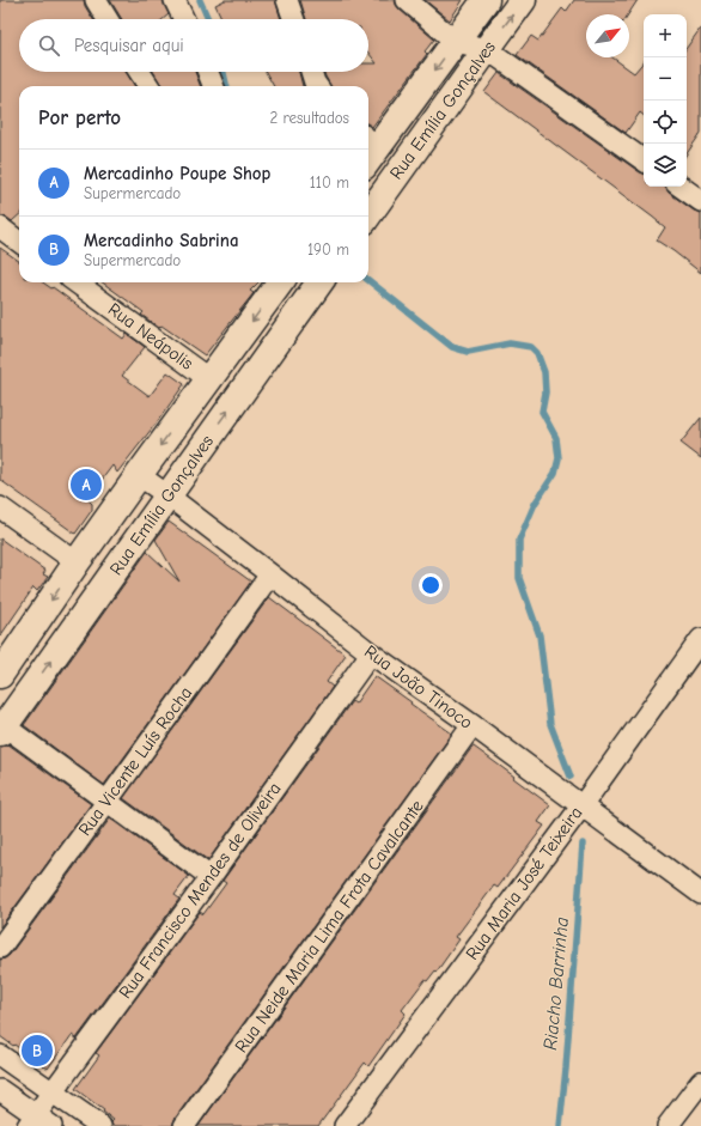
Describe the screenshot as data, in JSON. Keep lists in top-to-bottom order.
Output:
{
  "streets": {
    "street": [
      "Rua Emília Gonçalves",
      "Rua Neápolis",
      "Rua João Tinoco",
      "Rua Vicente Luís Rocha",
      "Rua Maria José Teixeira",
      "Rua Francisco Mendes de Oliveira",
      "Rua Neide Maria Lima Frota Cavalcante"
    ]
  },
  "crossings": [
    ["Rua Emília Gonçalves", "Rua Neápolis"],
    ["Rua Emília Gonçalves", "Rua João Tinoco"],
    ["Rua João Tinoco", "Rua Vicente Luís Rocha"],
    ["Rua João Tinoco", "Rua Maria José Teixeira"],
    ["Rua João Tinoco", "Rua Francisco Mendes de Oliveira"],
    ["Rua João Tinoco", "Rua Neide Maria Lima Frota Cavalcante"]
  ],
  "water": ["Riacho Barrinha"],
  "north": "top right",
  "page": {
    "map_buttons": ["+", "−"],
    "search": "Pesquisar aqui",
    "heading": ["Por perto", "2 resultados"],
    "list": [
      {
        "mark": "A",
        "name": "Mercadinho Poupe Shop",
        "note": "Supermercado",
        "value": "110 m"
      },
      {
        "mark": "B",
        "name": "Mercadinho Sabrina",
        "note": "Supermercado",
        "value": "190 m"
      }
    ],
    "pins": ["A", "B"]
  }
}
